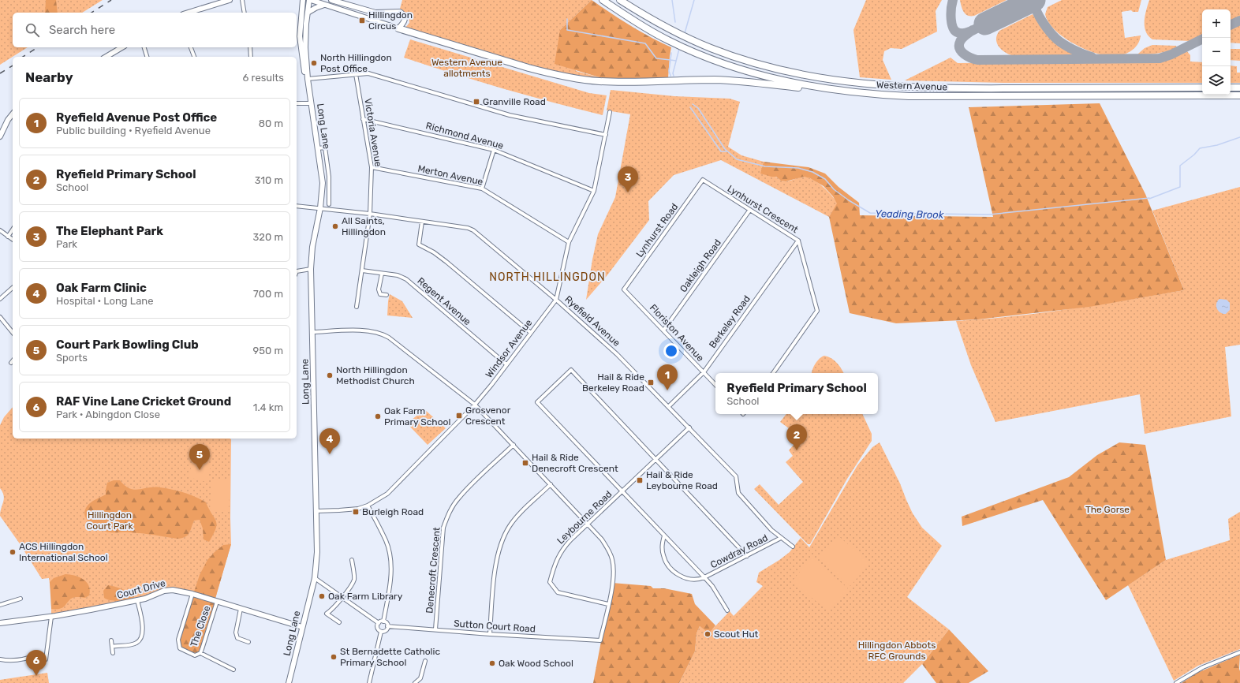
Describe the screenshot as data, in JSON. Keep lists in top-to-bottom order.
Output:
{
  "streets": {
    "highway": ["Western Avenue"],
    "main road": ["Long Lane", "Court Drive"],
    "street": [
      "Victoria Avenue",
      "Richmond Avenue",
      "Merton Avenue",
      "Lynhurst Crescent",
      "Lynhurst Road",
      "Oakleigh Road",
      "Regent Avenue",
      "Ryefield Avenue",
      "Berkeley Road",
      "Floriston Avenue",
      "Windsor Avenue",
      "Leybourne Road",
      "Cowdray Road",
      "Denecroft Crescent",
      "The Close",
      "Sutton Court Road"
    ]
  },
  "crossings": [
    ["Long Lane", "Ryefield Avenue"],
    ["Long Lane", "Windsor Avenue"],
    ["Long Lane", "Court Drive"],
    ["Victoria Avenue", "Richmond Avenue"],
    ["Victoria Avenue", "Merton Avenue"],
    ["Victoria Avenue", "Regent Avenue"],
    ["Victoria Avenue", "Ryefield Avenue"],
    ["Richmond Avenue", "Windsor Avenue"],
    ["Merton Avenue", "Windsor Avenue"],
    ["Lynhurst Crescent", "Lynhurst Road"],
    ["Lynhurst Crescent", "Oakleigh Road"],
    ["Lynhurst Crescent", "Berkeley Road"],
    ["Lynhurst Road", "Floriston Avenue"],
    ["Oakleigh Road", "Floriston Avenue"],
    ["Regent Avenue", "Windsor Avenue"],
    ["Ryefield Avenue", "Berkeley Road"],
    ["Ryefield Avenue", "Windsor Avenue"],
    ["Ryefield Avenue", "Leybourne Road"],
    ["Ryefield Avenue", "Cowdray Road"],
    ["Berkeley Road", "Floriston Avenue"],
    ["Leybourne Road", "Sutton Court Road"],
    ["Denecroft Crescent", "Sutton Court Road"],
    ["Court Drive", "The Close"]
  ],
  "districts": ["NORTH HILLINGDON"],
  "water": ["Yeading Brook"],
  "parks": [
    "Western Avenue allotments",
    "The Gorse",
    "Hillingdon Court Park",
    "Hillingdon Abbots RFC Grounds"
  ],
  "places": {
    "transit": [
      "Hillingdon Circus",
      "Granville Road",
      "Hail & Ride Berkeley Road",
      "Grosvenor Crescent",
      "Hail & Ride Denecroft Crescent",
      "Hail & Ride Leybourne Road",
      "Burleigh Road"
    ],
    "other": [
      "North Hillingdon Post Office",
      "All Saints, Hillingdon",
      "North Hillingdon Methodist Church",
      "Oak Farm Primary School",
      "ACS Hillingdon International School",
      "Oak Farm Library",
      "Scout Hut",
      "St Bernadette Catholic Primary School",
      "Oak Wood School"
    ]
  },
  "page": {
    "map_buttons": ["+", "−"],
    "search": "Search here",
    "heading": ["Nearby", "6 results"],
    "list": [
      {
        "mark": "1",
        "name": "Ryefield Avenue Post Office",
        "note": "Public building · Ryefield Avenue",
        "value": "80 m"
      },
      {
        "mark": "2",
        "name": "Ryefield Primary School",
        "note": "School",
        "value": "310 m"
      },
      {
        "mark": "3",
        "name": "The Elephant Park",
        "note": "Park",
        "value": "320 m"
      },
      {
        "mark": "4",
        "name": "Oak Farm Clinic",
        "note": "Hospital · Long Lane",
        "value": "700 m"
      },
      {
        "mark": "5",
        "name": "Court Park Bowling Club",
        "note": "Sports",
        "value": "950 m"
      },
      {
        "mark": "6",
        "name": "RAF Vine Lane Cricket Ground",
        "note": "Park · Abingdon Close",
        "value": "1.4 km"
      }
    ],
    "pins": [
      "3",
      "1",
      "2",
      "4",
      "5",
      "6"
    ],
    "popup": ["Ryefield Primary School", "School"]
  }
}
